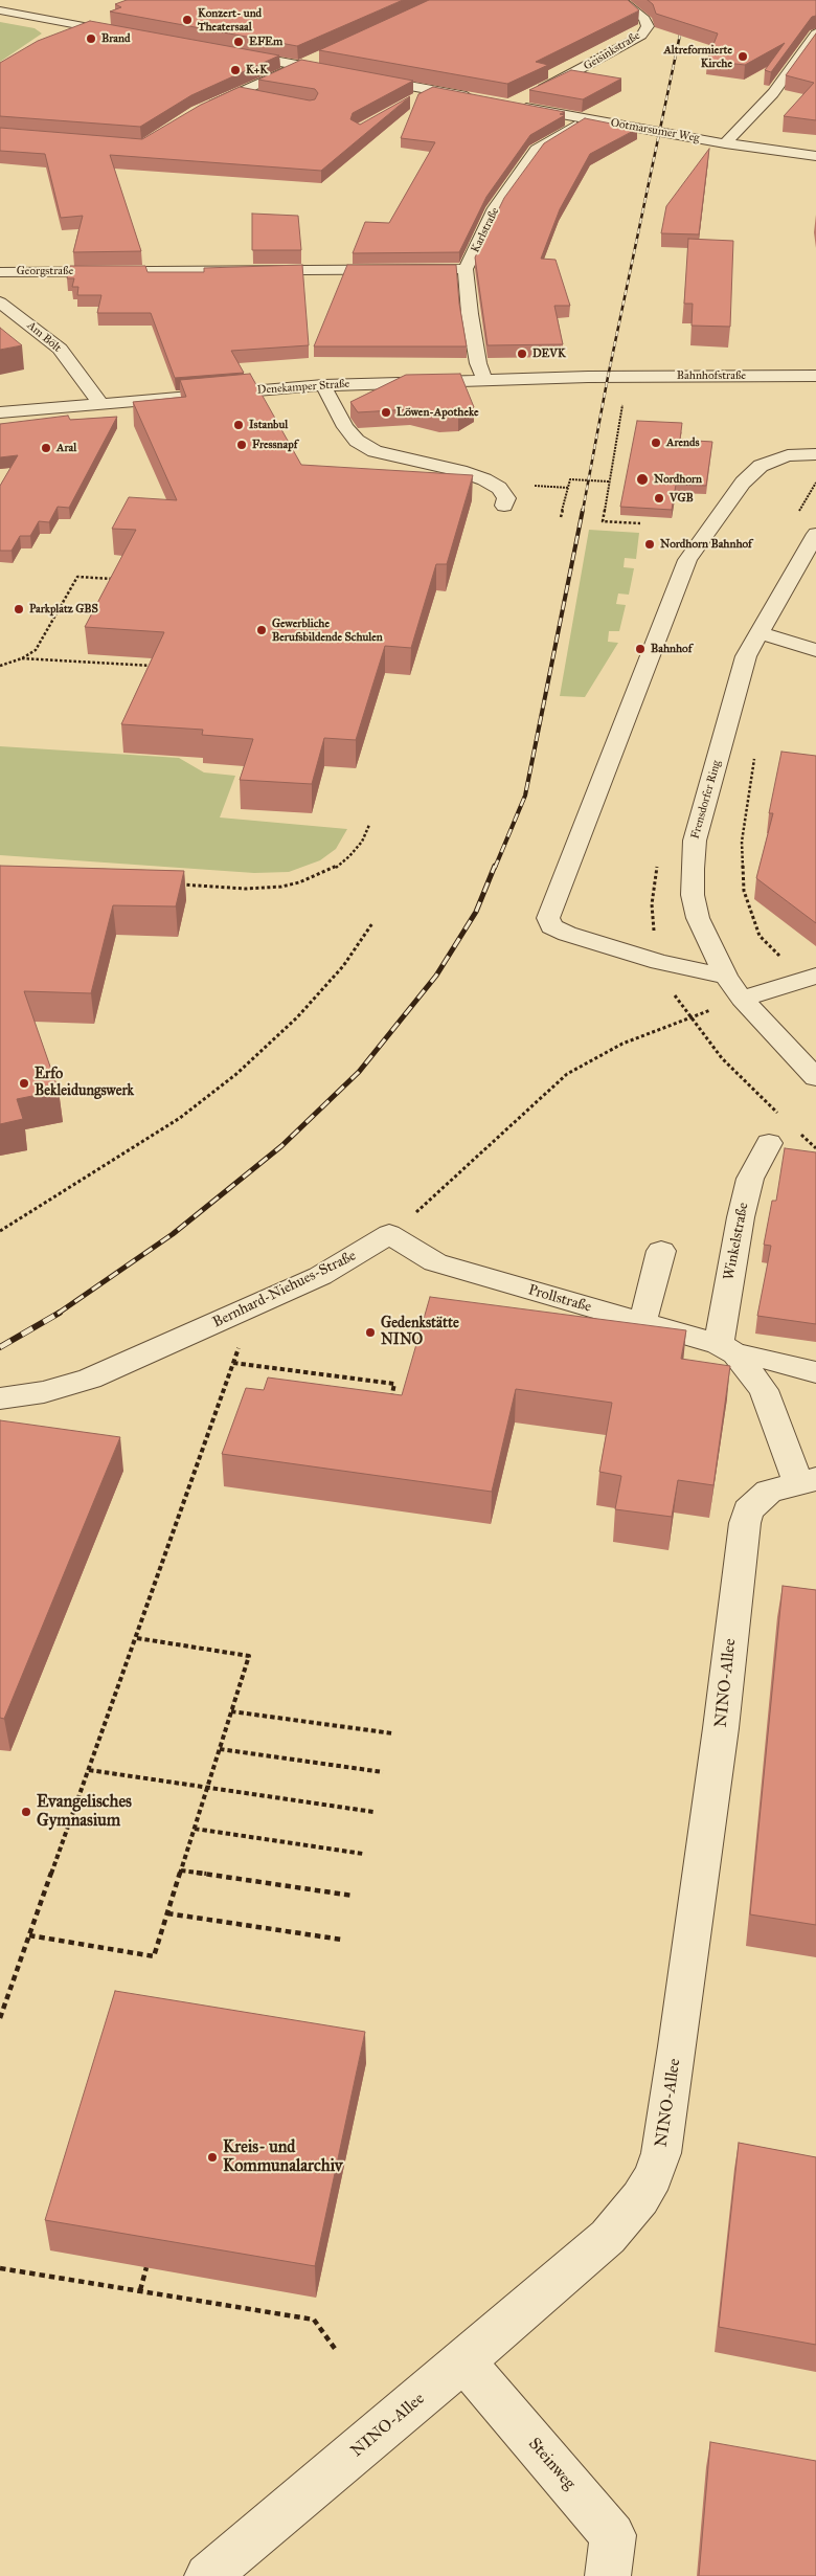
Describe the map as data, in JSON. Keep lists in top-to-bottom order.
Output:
{
  "streets": {
    "street": [
      "Geisinkstraße",
      "Ootmarsumer Weg",
      "Karlstraße",
      "Georgstraße",
      "Am Bölt",
      "Bahnhofstraße",
      "Denekamper Straße",
      "Frensdorfer Ring",
      "Winkelstraße",
      "Bernhard-Niehues-Straße",
      "Prollstraße",
      "NINO-Allee",
      "Steinweg"
    ]
  },
  "crossings": [
    ["Geisinkstraße", "Ootmarsumer Weg"],
    ["Ootmarsumer Weg", "Karlstraße"],
    ["Karlstraße", "Georgstraße"],
    ["Karlstraße", "Denekamper Straße"],
    ["Am Bölt", "Denekamper Straße"],
    ["Bahnhofstraße", "Denekamper Straße"],
    ["Winkelstraße", "Prollstraße"],
    ["Bernhard-Niehues-Straße", "Prollstraße"],
    ["NINO-Allee", "Steinweg"]
  ],
  "places": [
    "Konzert- und Theatersaal",
    "Brand",
    "EFEm",
    "Altreformierte Kirche",
    "K+K",
    "DEVK",
    "Löwen-Apotheke",
    "Istanbul",
    "Arends",
    "Fressnapf",
    "Aral",
    "Nordhorn",
    "VGB",
    "Nordhorn Bahnhof",
    "Parkplatz GBS",
    "Gewerbliche Berufsbildende Schulen",
    "Bahnhof",
    "Erfo Bekleidungswerk",
    "Gedenkstätte NINO",
    "Evangelisches Gymnasium",
    "Kreis- und Kommunalarchiv"
  ]
}
